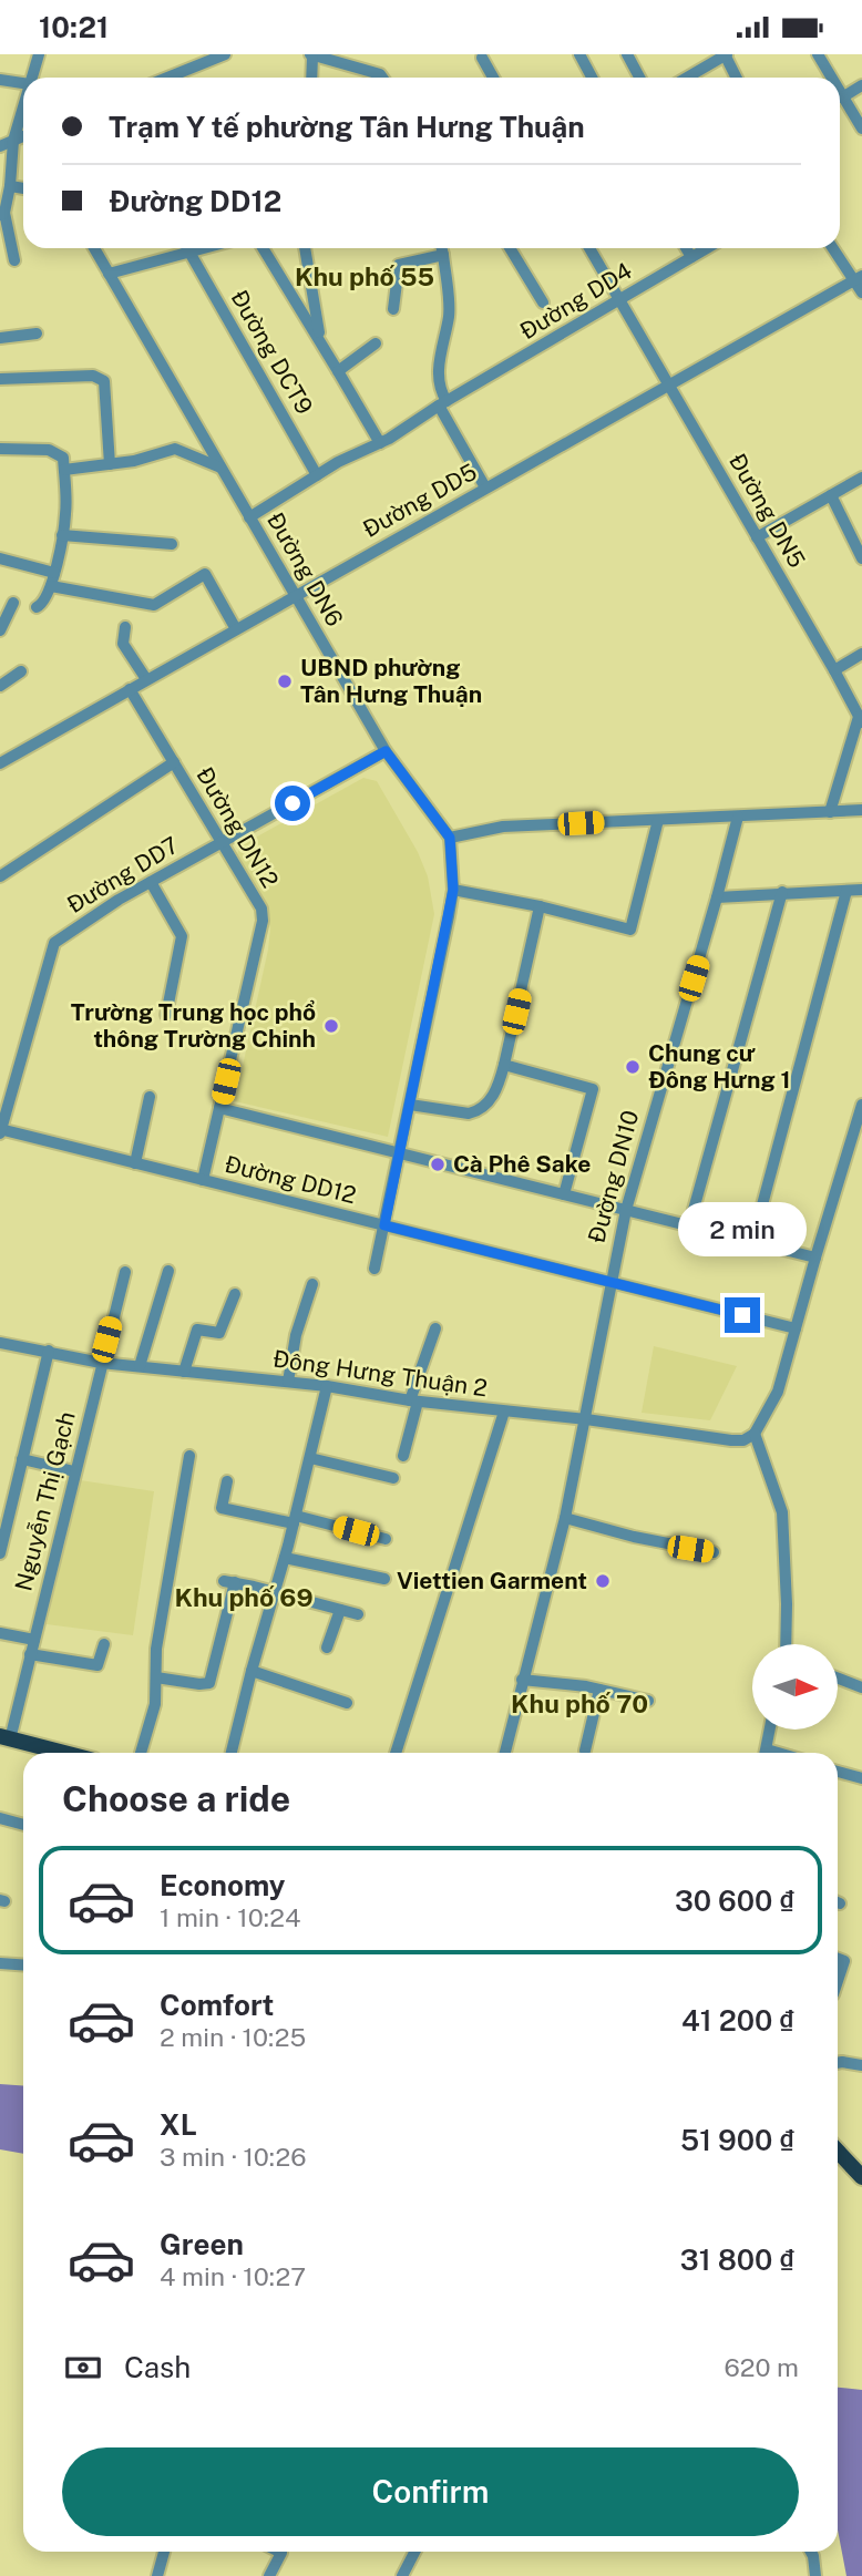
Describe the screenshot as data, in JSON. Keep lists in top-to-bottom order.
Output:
{
  "streets": {
    "street": [
      "Đường DD4",
      "Đường DCT9",
      "Đường DD5",
      "Đường DN5",
      "Đường DN6",
      "Đường DN12",
      "Đường DD7",
      "Đường DN10",
      "Đường DD12",
      "Đông Hưng Thuận 2",
      "Nguyễn Thị Gạch"
    ]
  },
  "crossings": [
    ["Đường DD4", "Đường DN5"],
    ["Đường DD5", "Đường DN5"],
    ["Đường DD5", "Đường DN6"],
    ["Đường DD5", "Đường DN12"],
    ["Đường DN6", "Đường DD7"],
    ["Đường DN12", "Đường DD7"],
    ["Đường DN12", "Đường DD12"],
    ["Đường DD7", "Đường DD12"],
    ["Đường DN10", "Đường DD12"],
    ["Đường DN10", "Đông Hưng Thuận 2"],
    ["Đông Hưng Thuận 2", "Nguyễn Thị Gạch"]
  ],
  "districts": ["Khu phố 55", "Khu phố 69", "Khu phố 70"],
  "places": [
    "UBND phường Tân Hưng Thuận",
    "Trường Trung học phổ thông Trường Chinh",
    "Chung cư Đông Hưng 1",
    "Cà Phê Sake",
    "Viettien Garment"
  ],
  "north": "right",
  "page": {
    "status": "10:21",
    "banner": ["Trạm Y tế phường Tân Hưng Thuận", "Đường DD12"],
    "bubble": "2 min",
    "heading": "Choose a ride",
    "list": [
      {
        "name": "Economy",
        "note": "1 min · 10:24",
        "value": "30 600 ₫"
      },
      {
        "name": "Comfort",
        "note": "2 min · 10:25",
        "value": "41 200 ₫"
      },
      {
        "name": "XL",
        "note": "3 min · 10:26",
        "value": "51 900 ₫"
      },
      {
        "name": "Green",
        "note": "4 min · 10:27",
        "value": "31 800 ₫"
      }
    ],
    "pay": ["Cash", "620 m"],
    "buttons": "Confirm"
  }
}
